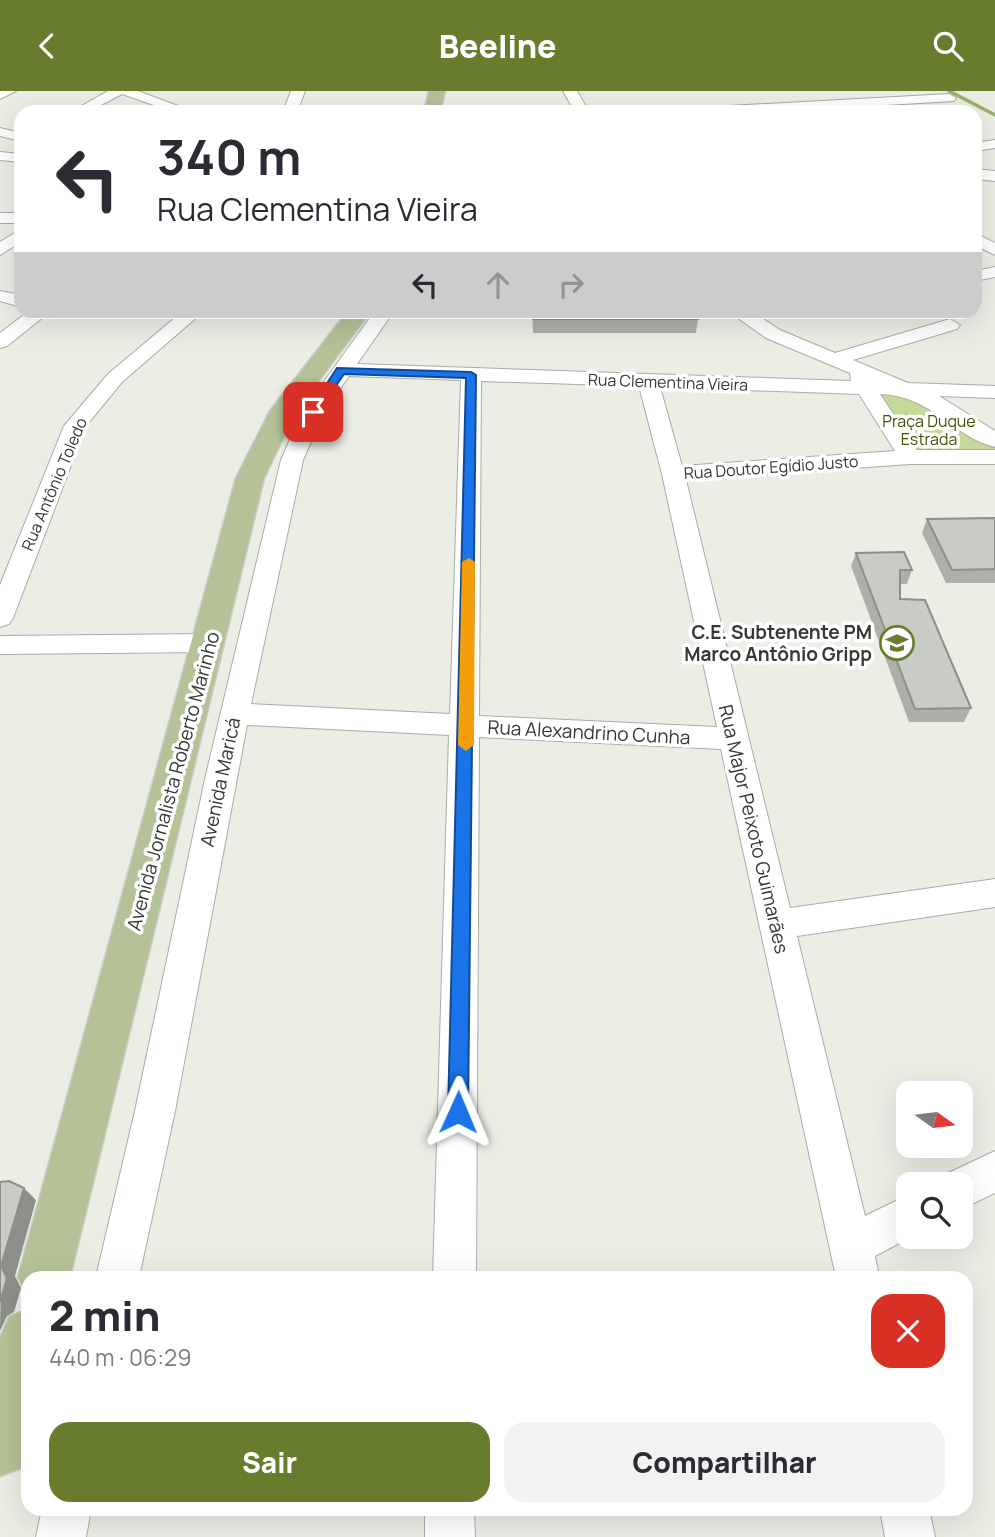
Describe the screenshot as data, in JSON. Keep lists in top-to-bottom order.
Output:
{
  "streets": {
    "main road": ["Avenida Jornalista Roberto Marinho"],
    "street": [
      "Rua Clementina Vieira",
      "Rua Doutor Egídio Justo",
      "Rua Antônio Toledo",
      "Rua Alexandrino Cunha",
      "Avenida Maricá",
      "Rua Major Peixoto Guimarães"
    ]
  },
  "crossings": [
    ["Rua Clementina Vieira", "Avenida Maricá"],
    ["Rua Clementina Vieira", "Rua Major Peixoto Guimarães"],
    ["Rua Doutor Egídio Justo", "Rua Major Peixoto Guimarães"],
    ["Rua Alexandrino Cunha", "Avenida Maricá"],
    ["Rua Alexandrino Cunha", "Rua Major Peixoto Guimarães"]
  ],
  "parks": ["Praça Duque Estrada"],
  "places": {
    "school or university": ["C.E. Subtenente PM Marco Antônio Gripp"]
  },
  "north": "right",
  "page": {
    "header": "Beeline",
    "turn": ["340 m", "Rua Clementina Vieira"],
    "heading": ["2 min", "440 m · 06:29"],
    "buttons": ["Sair", "Compartilhar"]
  }
}
